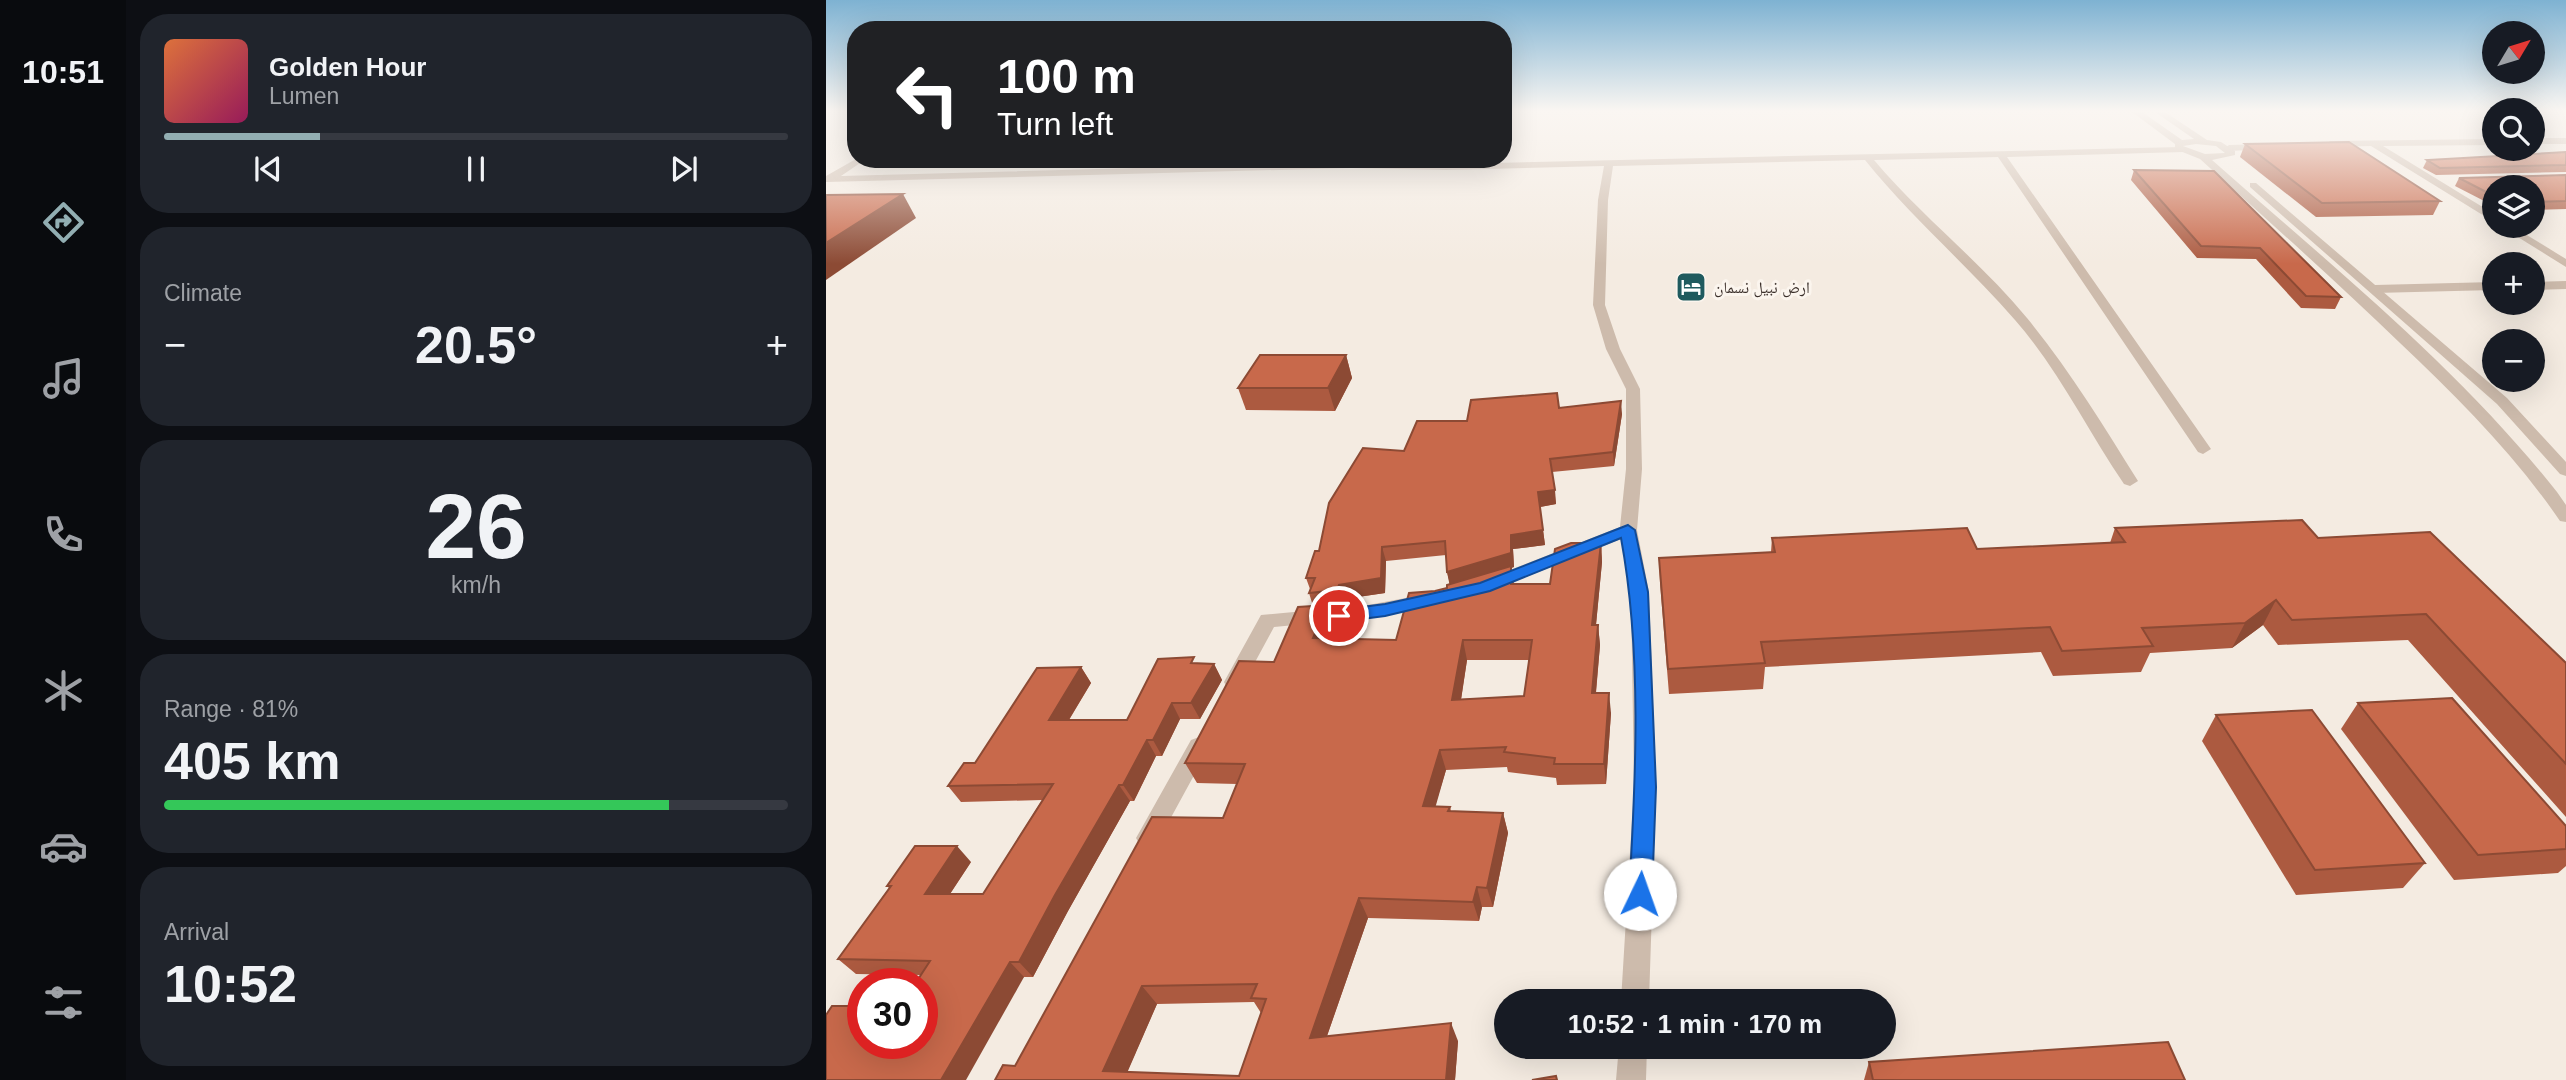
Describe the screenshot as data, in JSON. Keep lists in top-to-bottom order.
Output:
{
  "places": {
    "hotel": ["ارض نبيل نسمان"]
  },
  "north": "top right",
  "page": {
    "tabs": "10:51",
    "map_buttons": ["+", "−"],
    "turn": ["100 m", "Turn left"],
    "song": ["Golden Hour", "Lumen"],
    "tile": [
      "Climate",
      ["26", "km/h"],
      ["Range · 81%", "405 km"],
      ["Arrival", "10:52"]
    ],
    "heat": ["−", "20.5°", "+"],
    "limit": "30",
    "trip": "10:52 · 1 min · 170 m"
  }
}
